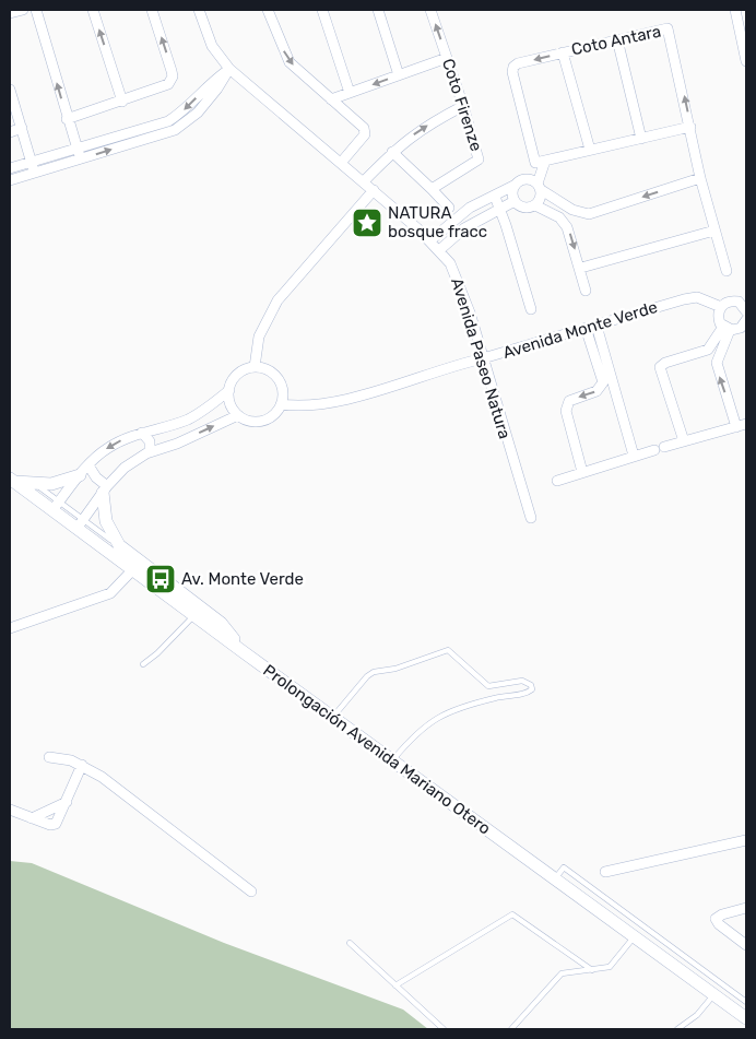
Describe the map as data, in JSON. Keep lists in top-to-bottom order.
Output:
{
  "streets": {
    "street": [
      "Coto Antara",
      "Coto Firenze",
      "Avenida Monte Verde",
      "Avenida Paseo Natura",
      "Prolongación Avenida Mariano Otero"
    ]
  },
  "crossings": [
    ["Avenida Monte Verde", "Avenida Paseo Natura"]
  ],
  "places": {
    "place": ["NATURA bosque fracc"],
    "bus stop": ["Av. Monte Verde"]
  }
}
